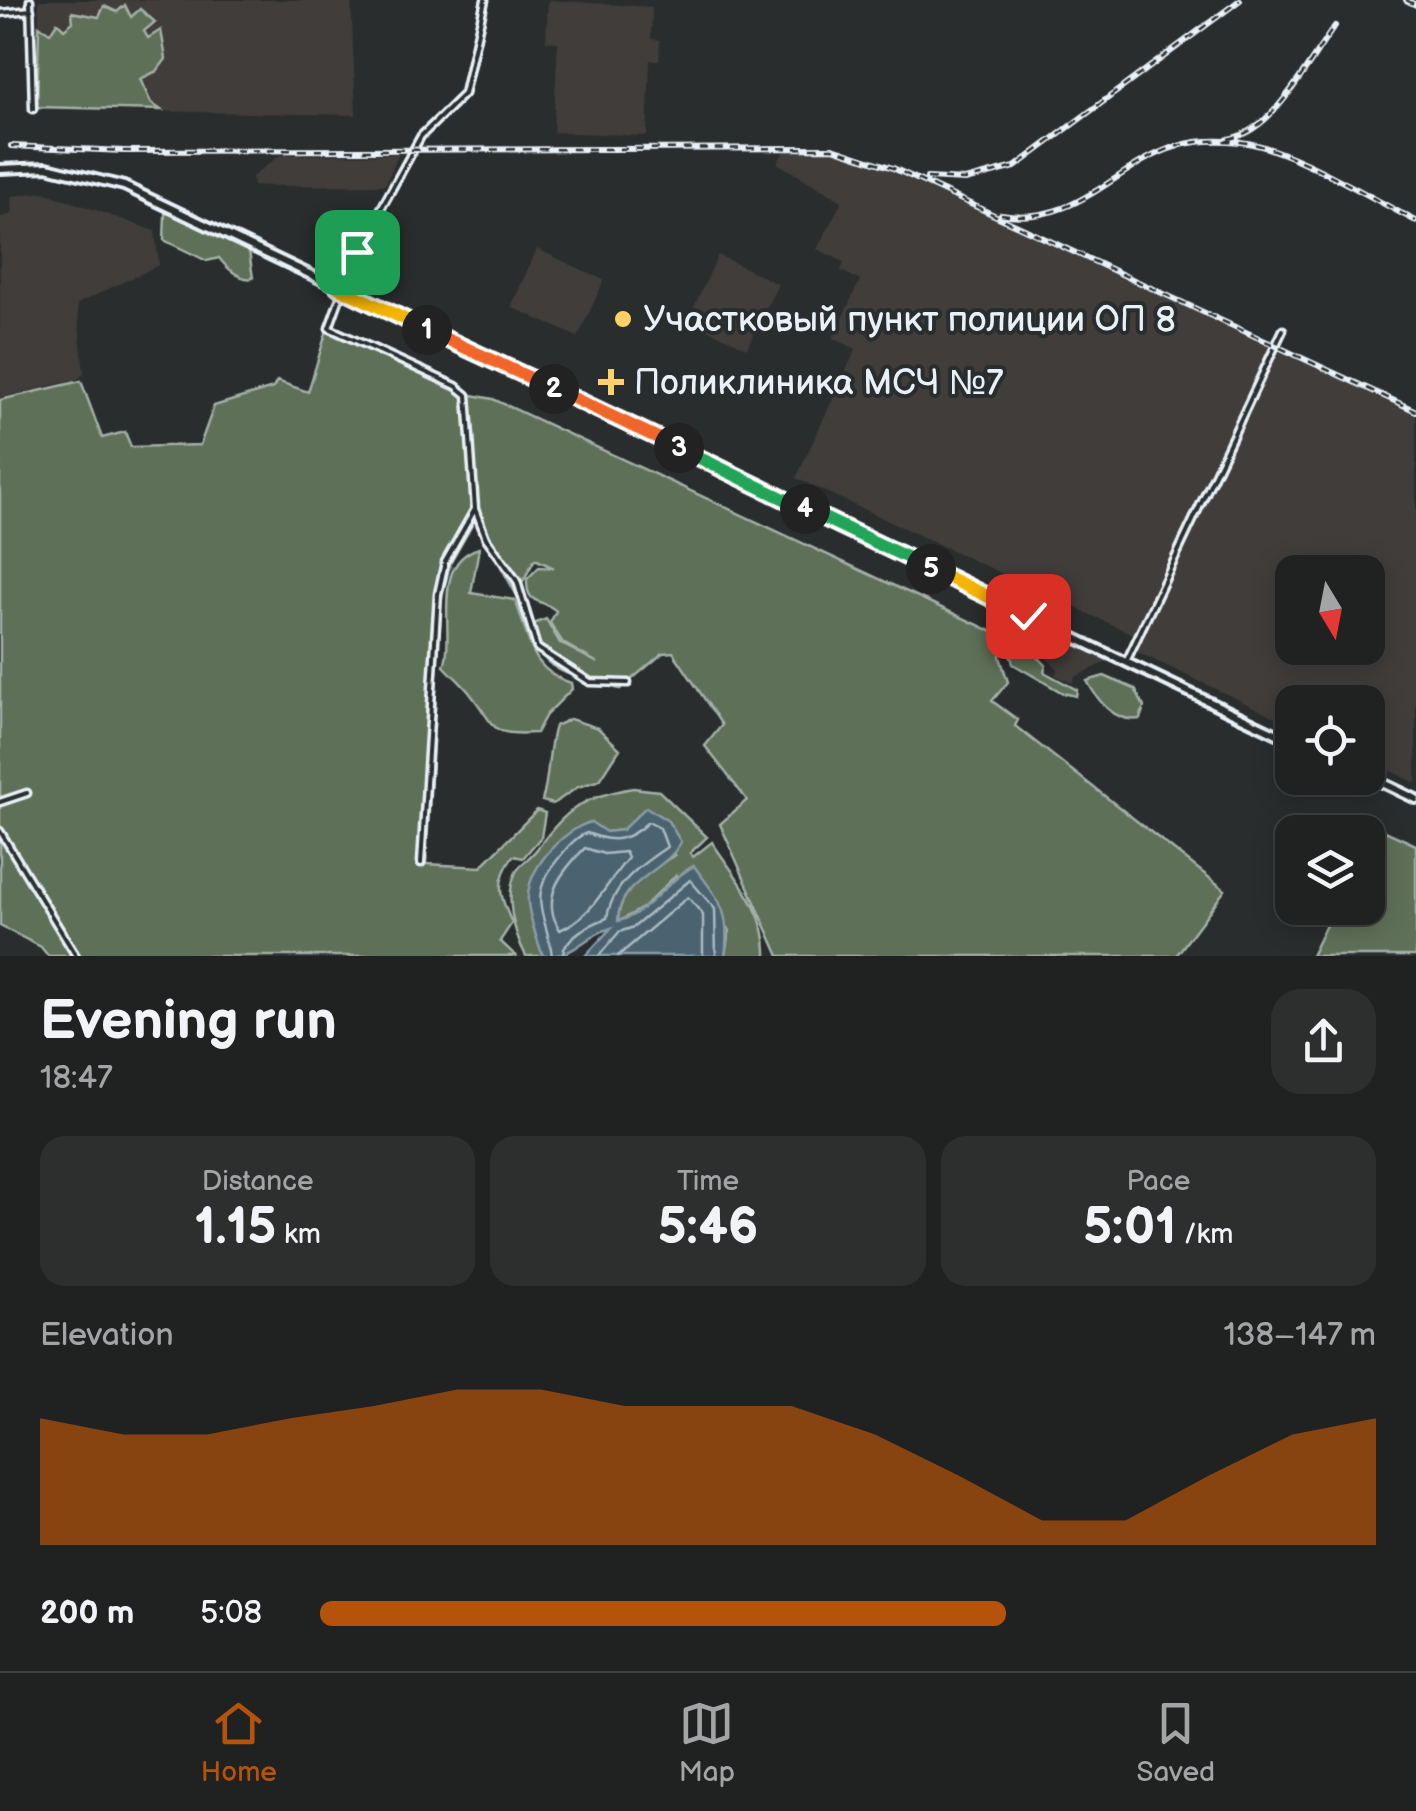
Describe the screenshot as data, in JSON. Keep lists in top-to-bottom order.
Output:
{
  "places": {
    "other": ["Участковый пункт полиции ОП 8"],
    "health": ["Поликлиника МСЧ №7"]
  },
  "north": "bottom",
  "page": {
    "pins": [
      "1",
      "2",
      "3",
      "4",
      "5"
    ],
    "heading": ["Evening run", "18:47"],
    "stats": [
      ["Distance", "1.15 km"],
      ["Time", "5:46"],
      ["Pace", "5:01 /km"]
    ],
    "chart": ["Elevation", "138–147 m"],
    "list": [
      {
        "name": "200 m",
        "note": "5:08"
      }
    ],
    "tabs": ["Home", "Map", "Saved"]
  }
}
